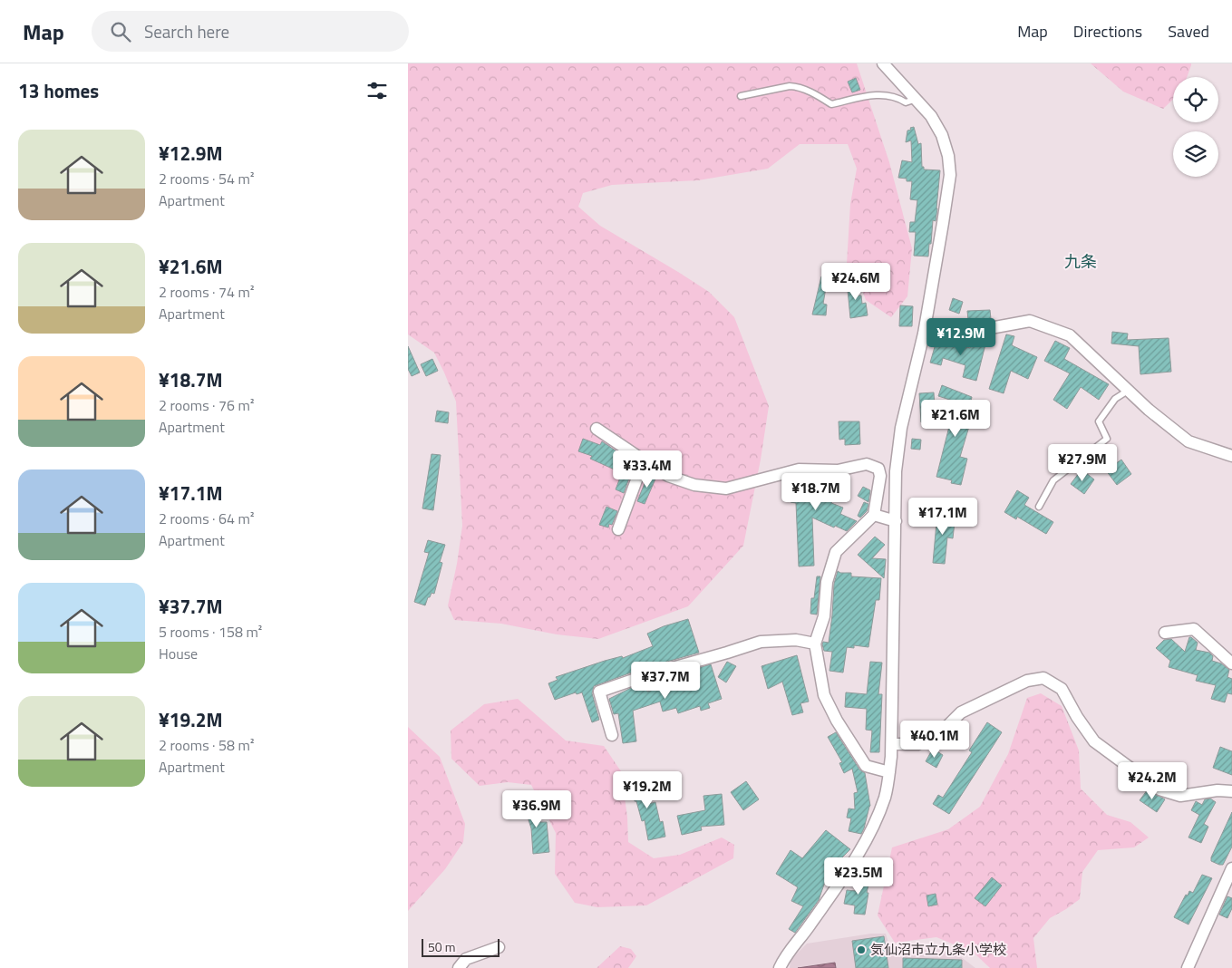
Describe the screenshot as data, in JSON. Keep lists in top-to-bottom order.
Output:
{
  "districts": ["九条"],
  "places": ["気仙沼市立九条小学校"],
  "scale_bar": "50 m",
  "page": {
    "header": "Map",
    "search": "Search here",
    "nav": ["Map", "Directions", "Saved"],
    "heading": "13 homes",
    "list": [
      {
        "name": "¥12.9M",
        "note": "2 rooms · 54 m² · Apartment"
      },
      {
        "name": "¥21.6M",
        "note": "2 rooms · 74 m² · Apartment"
      },
      {
        "name": "¥18.7M",
        "note": "2 rooms · 76 m² · Apartment"
      },
      {
        "name": "¥17.1M",
        "note": "2 rooms · 64 m² · Apartment"
      },
      {
        "name": "¥37.7M",
        "note": "5 rooms · 158 m² · House"
      },
      {
        "name": "¥19.2M",
        "note": "2 rooms · 58 m² · Apartment"
      }
    ],
    "price": [
      "¥24.6M",
      "¥12.9M",
      "¥21.6M",
      "¥27.9M",
      "¥33.4M",
      "¥18.7M",
      "¥17.1M",
      "¥37.7M",
      "¥40.1M",
      "¥24.2M",
      "¥19.2M",
      "¥36.9M",
      "¥23.5M"
    ],
    "scale": "50 m"
  }
}
